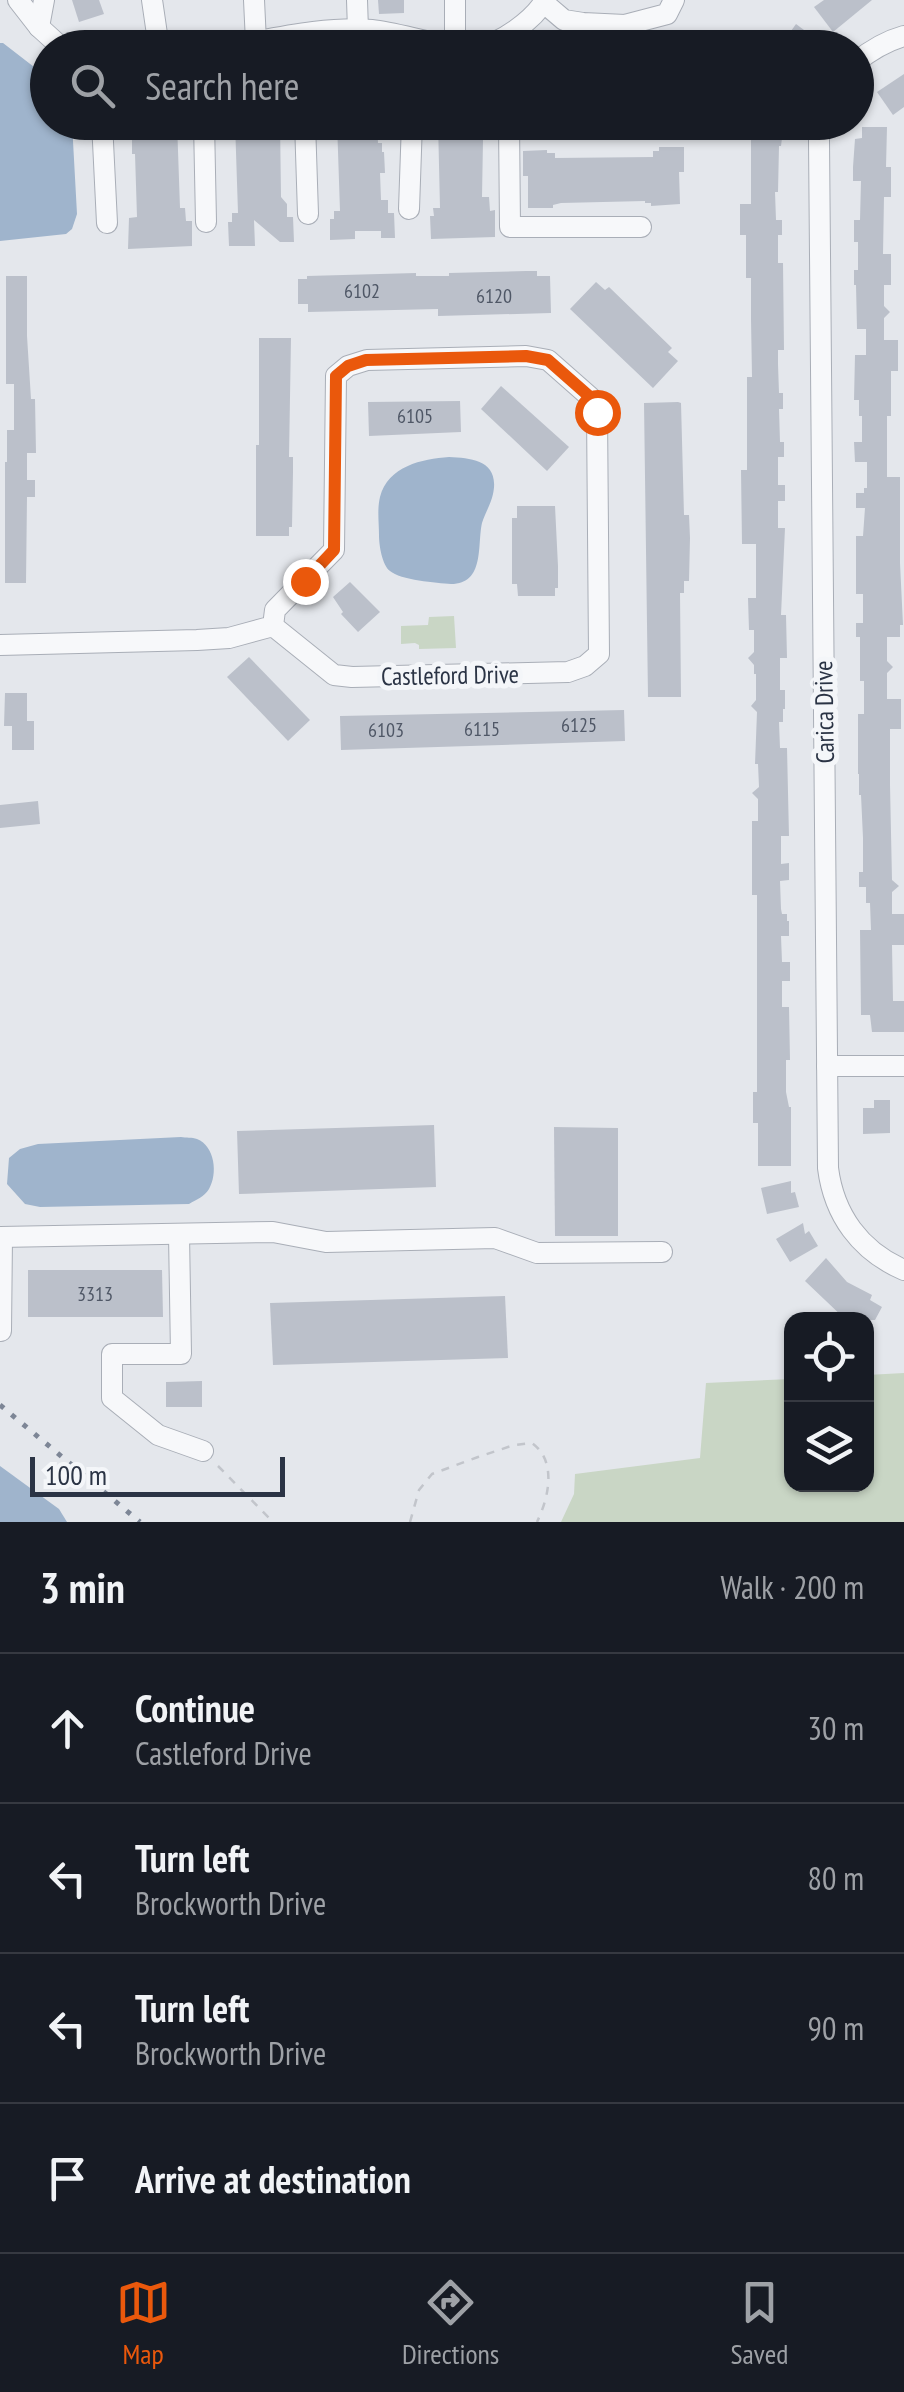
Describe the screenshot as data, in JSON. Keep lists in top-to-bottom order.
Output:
{
  "streets": {
    "street": ["Castleford Drive", "Carica Drive"]
  },
  "house_numbers": [
    "6102",
    "6120",
    "6105",
    "6125",
    "6115",
    "6103",
    "3313"
  ],
  "scale_bar": "100 m",
  "page": {
    "search": "Search here",
    "scale": "100 m",
    "heading": ["3 min", "Walk · 200 m"],
    "list": [
      ["Continue", "Castleford Drive", "30 m"],
      ["Turn left", "Brockworth Drive", "80 m"],
      ["Turn left", "Brockworth Drive", "90 m"],
      "Arrive at destination"
    ],
    "nav": ["Map", "Directions", "Saved"]
  }
}
